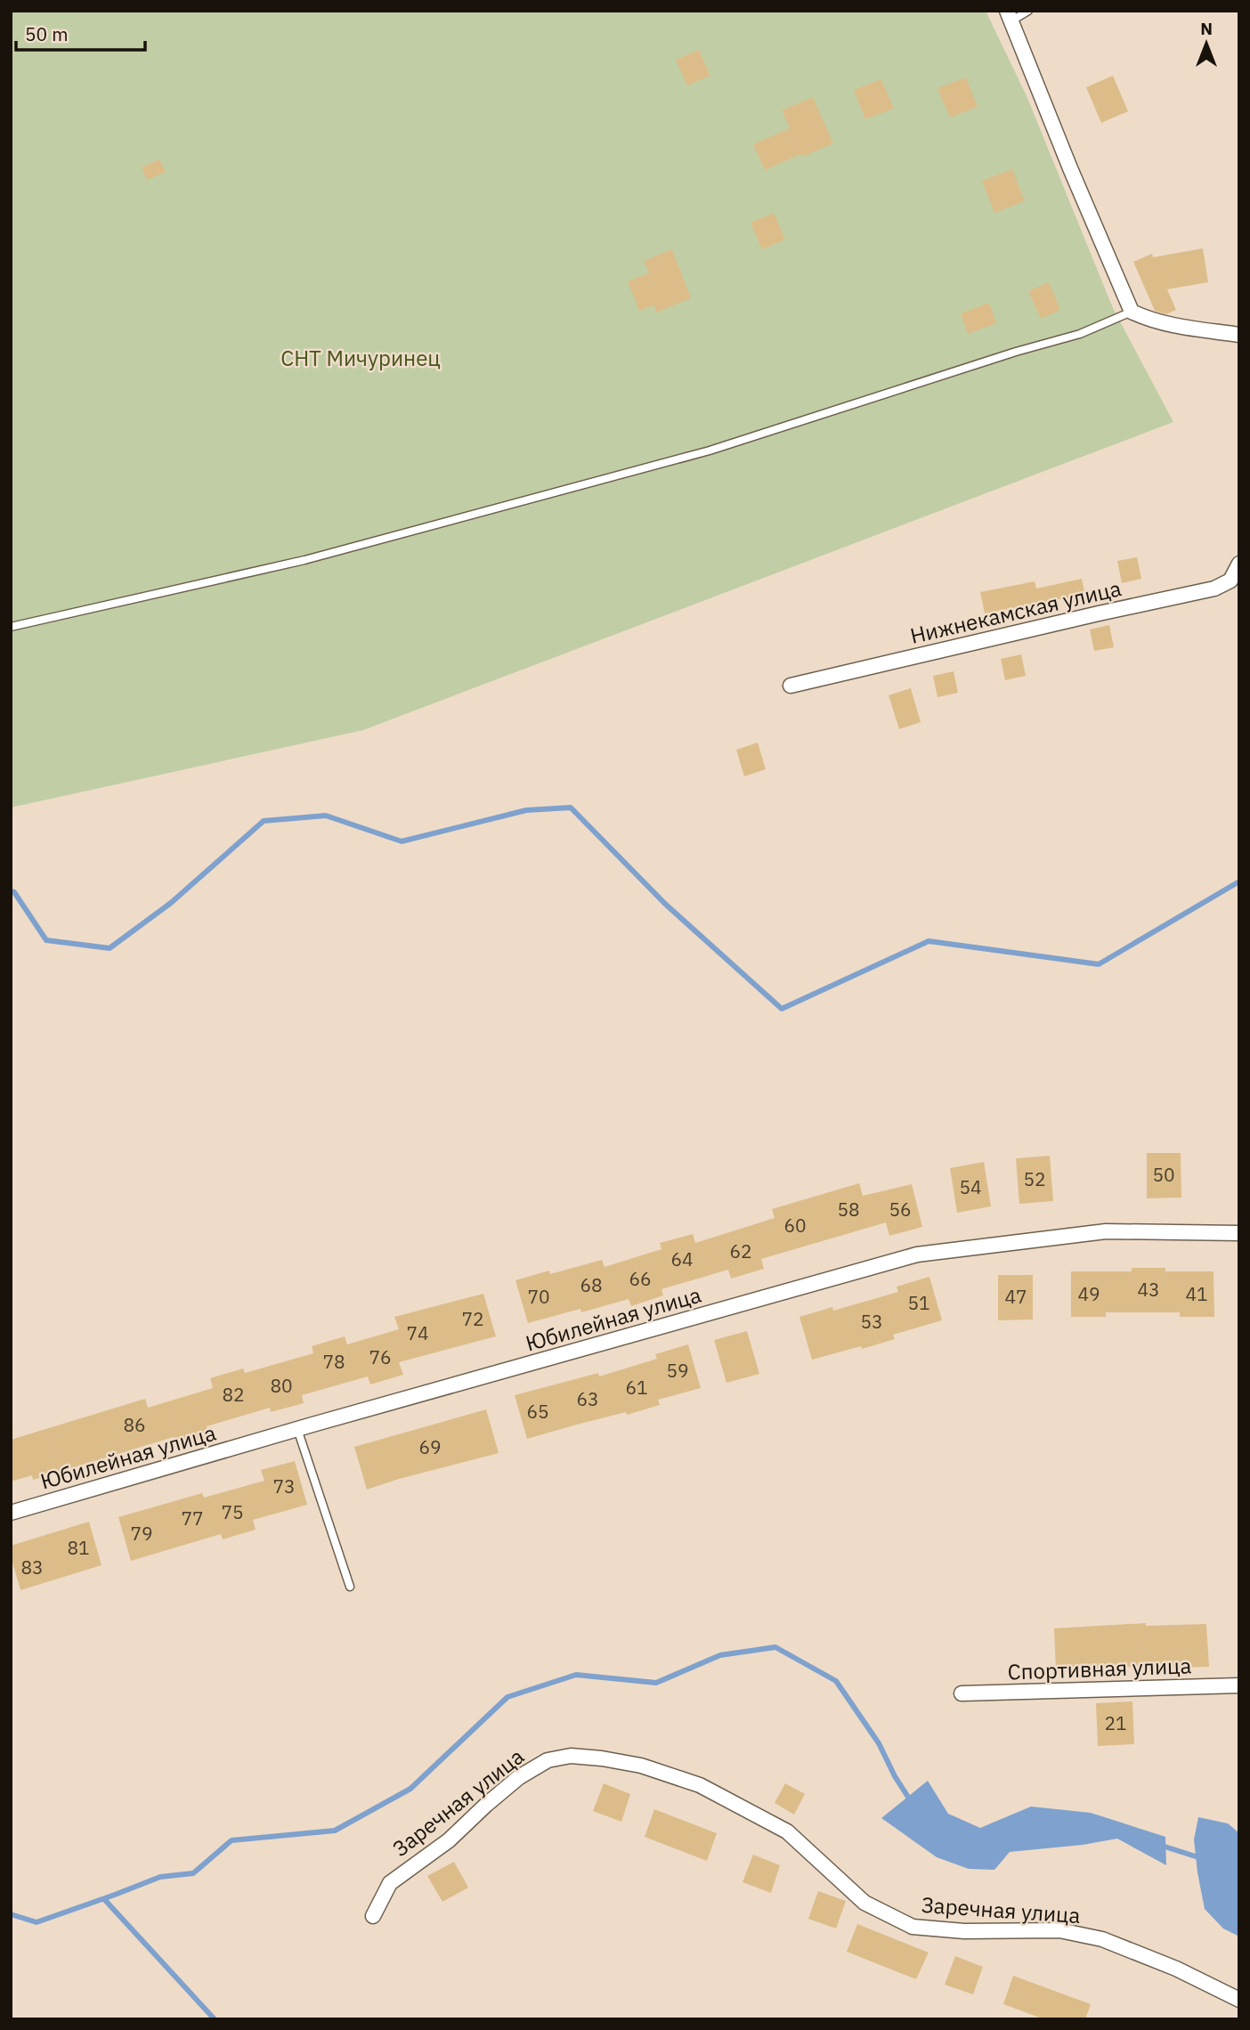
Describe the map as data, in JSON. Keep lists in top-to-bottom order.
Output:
{
  "streets": {
    "street": [
      "Нижнекамская улица",
      "Юбилейная улица",
      "Спортивная улица",
      "Заречная улица"
    ]
  },
  "parks": ["СНТ Мичуринец"],
  "house_numbers": [
    "50",
    "52",
    "54",
    "58",
    "56",
    "60",
    "62",
    "64",
    "66",
    "68",
    "43",
    "49",
    "41",
    "70",
    "47",
    "51",
    "72",
    "53",
    "74",
    "76",
    "78",
    "59",
    "80",
    "61",
    "82",
    "63",
    "65",
    "86",
    "69",
    "73",
    "75",
    "77",
    "79",
    "81",
    "83",
    "21"
  ],
  "scale_bar": "50 m",
  "north": "top"
}
